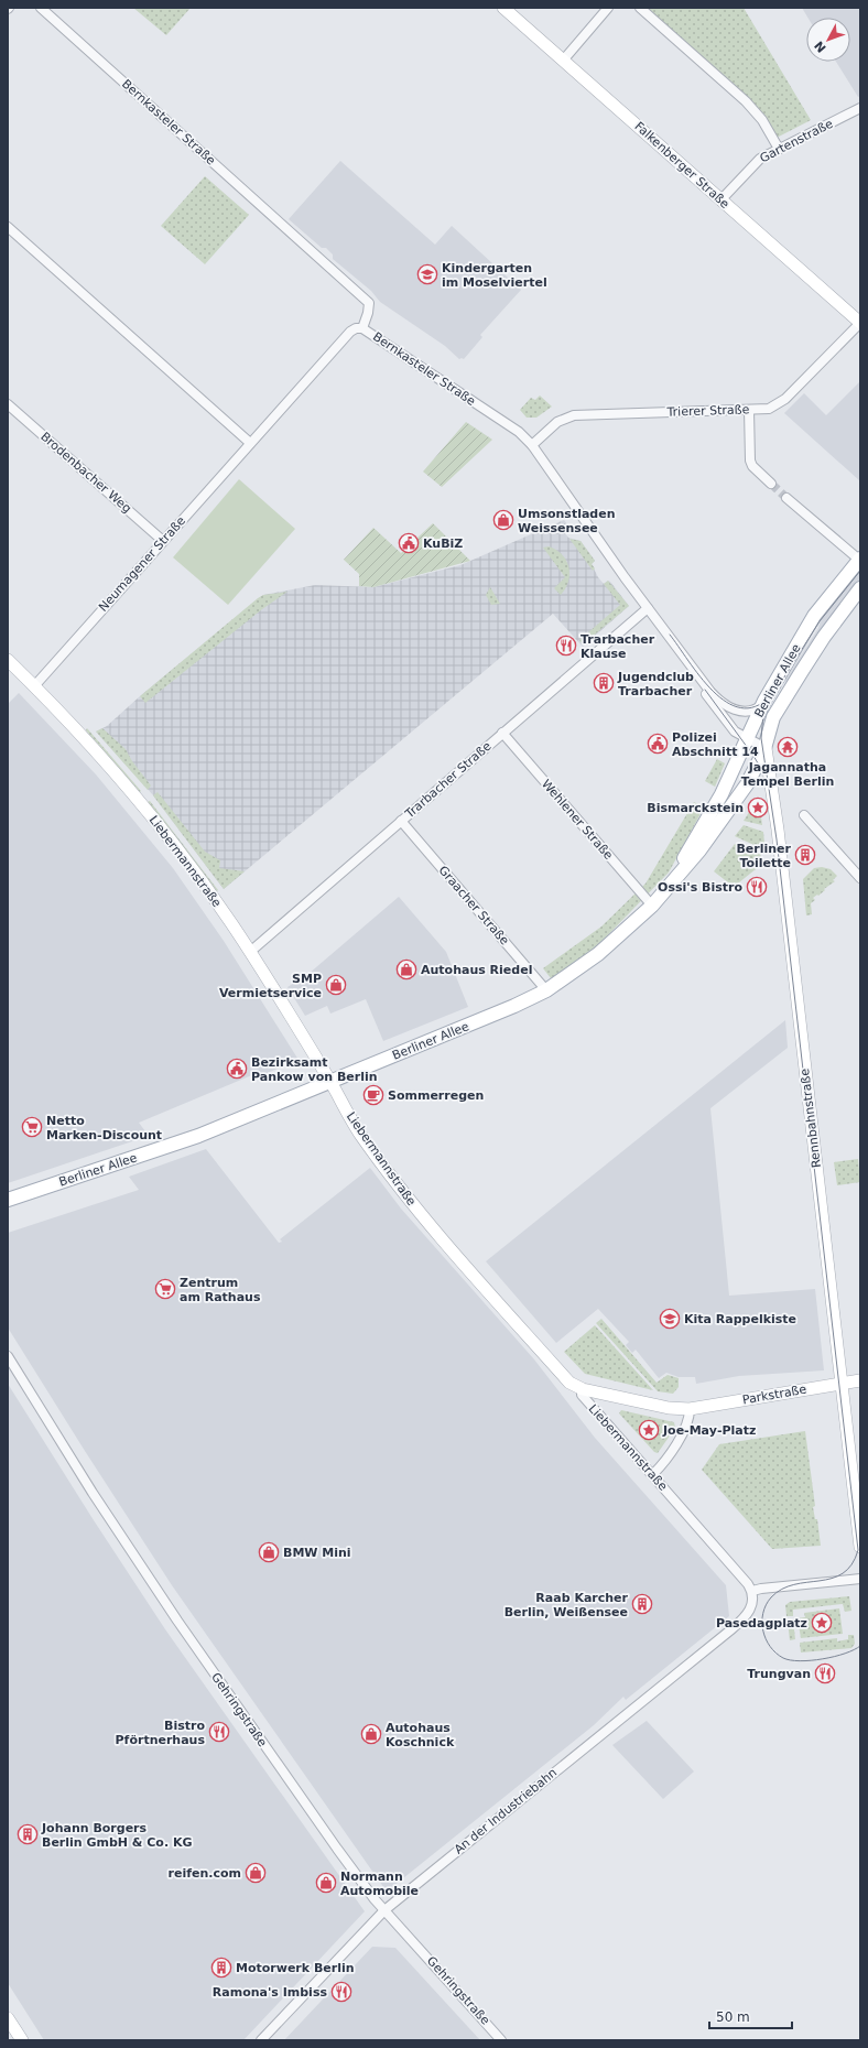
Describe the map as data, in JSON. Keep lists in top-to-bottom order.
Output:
{
  "streets": {
    "main road": ["Berliner Allee", "Rennbahnstraße"],
    "street": [
      "Bernkasteler Straße",
      "Gartenstraße",
      "Falkenberger Straße",
      "Trierer Straße",
      "Brodenbacher Weg",
      "Neumagener Straße",
      "Trarbacher Straße",
      "Wehlener Straße",
      "Liebermannstraße",
      "Graacher Straße",
      "Parkstraße",
      "Gehringstraße",
      "An der Industriebahn"
    ]
  },
  "crossings": [
    ["Bernkasteler Straße", "Trierer Straße"],
    ["Bernkasteler Straße", "Neumagener Straße"],
    ["Bernkasteler Straße", "Berliner Allee"],
    ["Bernkasteler Straße", "Trarbacher Straße"],
    ["Bernkasteler Straße", "Rennbahnstraße"],
    ["Gartenstraße", "Falkenberger Straße"],
    ["Falkenberger Straße", "Trierer Straße"],
    ["Brodenbacher Weg", "Neumagener Straße"],
    ["Neumagener Straße", "Liebermannstraße"],
    ["Berliner Allee", "Wehlener Straße"],
    ["Berliner Allee", "Liebermannstraße"],
    ["Berliner Allee", "Graacher Straße"],
    ["Berliner Allee", "Rennbahnstraße"],
    ["Trarbacher Straße", "Wehlener Straße"],
    ["Trarbacher Straße", "Liebermannstraße"],
    ["Trarbacher Straße", "Graacher Straße"],
    ["Liebermannstraße", "Parkstraße"],
    ["Liebermannstraße", "An der Industriebahn"],
    ["Rennbahnstraße", "Parkstraße"],
    ["Gehringstraße", "An der Industriebahn"]
  ],
  "places": {
    "school or university": ["Kindergarten im Moselviertel", "Kita Rappelkiste"],
    "shop": [
      "Umsonstladen Weissensee",
      "Autohaus Riedel",
      "SMP Vermietservice",
      "BMW Mini",
      "Autohaus Koschnick",
      "reifen.com",
      "Normann Automobile"
    ],
    "public building": ["KuBiZ", "Polizei Abschnitt 14", "Bezirksamt Pankow von Berlin"],
    "restaurant": [
      "Trarbacher Klause",
      "Ossi's Bistro",
      "Trungvan",
      "Bistro Pförtnerhaus",
      "Ramona's Imbiss"
    ],
    "building": [
      "Jugendclub Trarbacher",
      "Berliner Toilette",
      "Raab Karcher Berlin, Weißensee",
      "Johann Borgers Berlin GmbH & Co. KG",
      "Motorwerk Berlin"
    ],
    "temple": ["Jagannatha Tempel Berlin"],
    "place": ["Bismarckstein", "Joe-May-Platz", "Pasedagplatz"],
    "cafe": ["Sommerregen"],
    "supermarket": ["Netto Marken-Discount", "Zentrum am Rathaus"]
  },
  "scale_bar": "50 m",
  "north": "bottom left"
}
